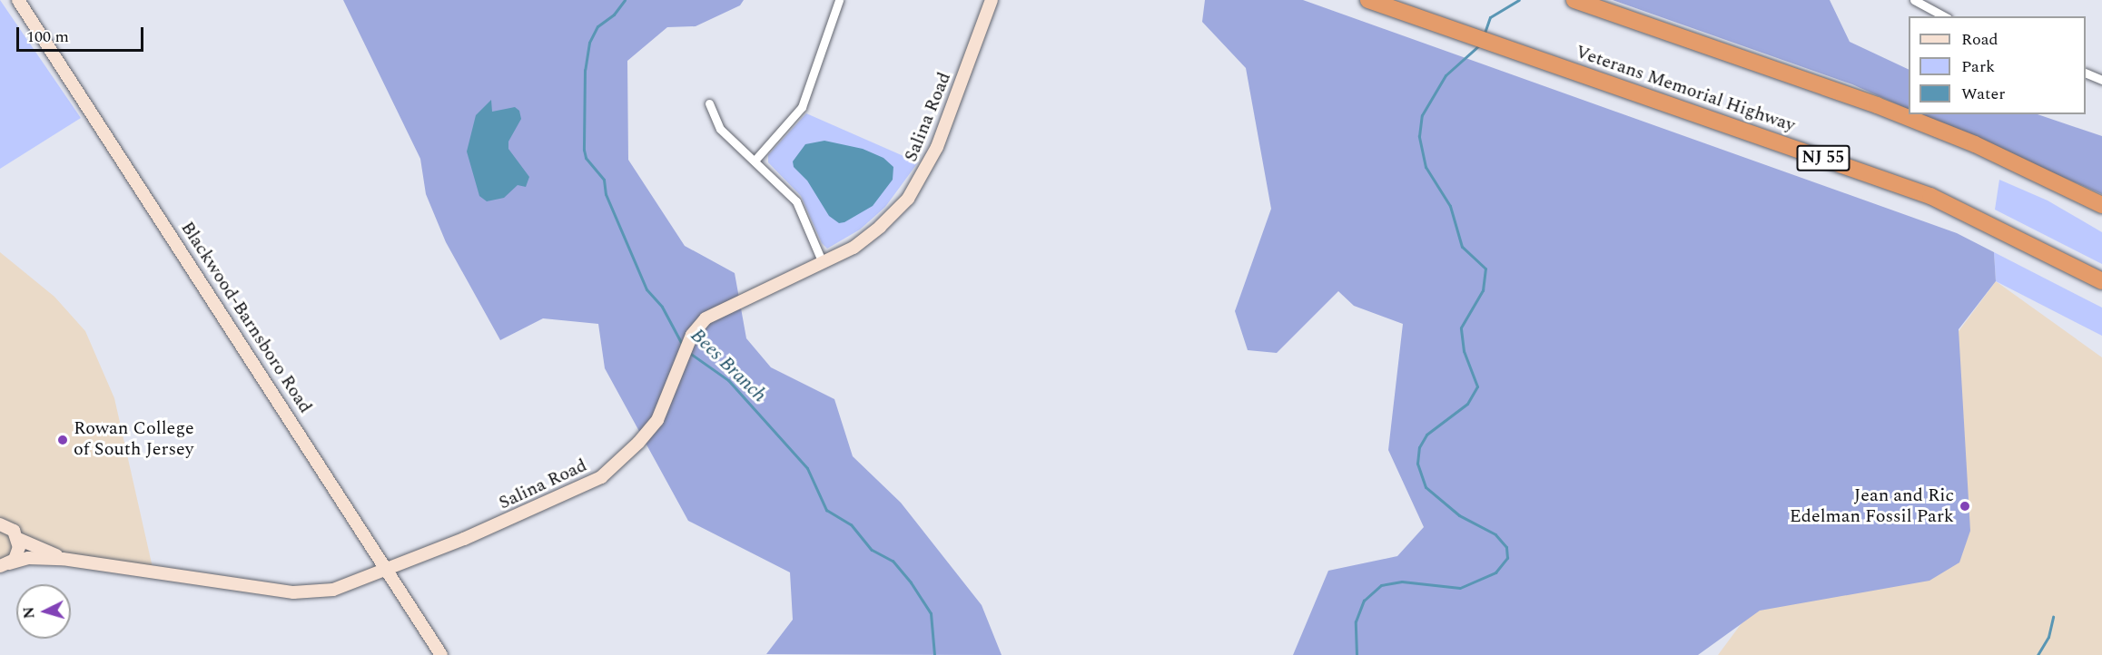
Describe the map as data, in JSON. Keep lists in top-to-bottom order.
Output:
{
  "streets": {
    "highway": ["Veterans Memorial Highway", "NJ 55"],
    "street": ["Salina Road", "Blackwood-Barnsboro Road"]
  },
  "crossings": [
    ["Salina Road", "Blackwood-Barnsboro Road"]
  ],
  "water": ["Bees Branch"],
  "places": ["Rowan College of South Jersey", "Jean and Ric Edelman Fossil Park"],
  "legend": ["Road", "Park", "Water"],
  "scale_bar": "100 m",
  "north": "left"
}
